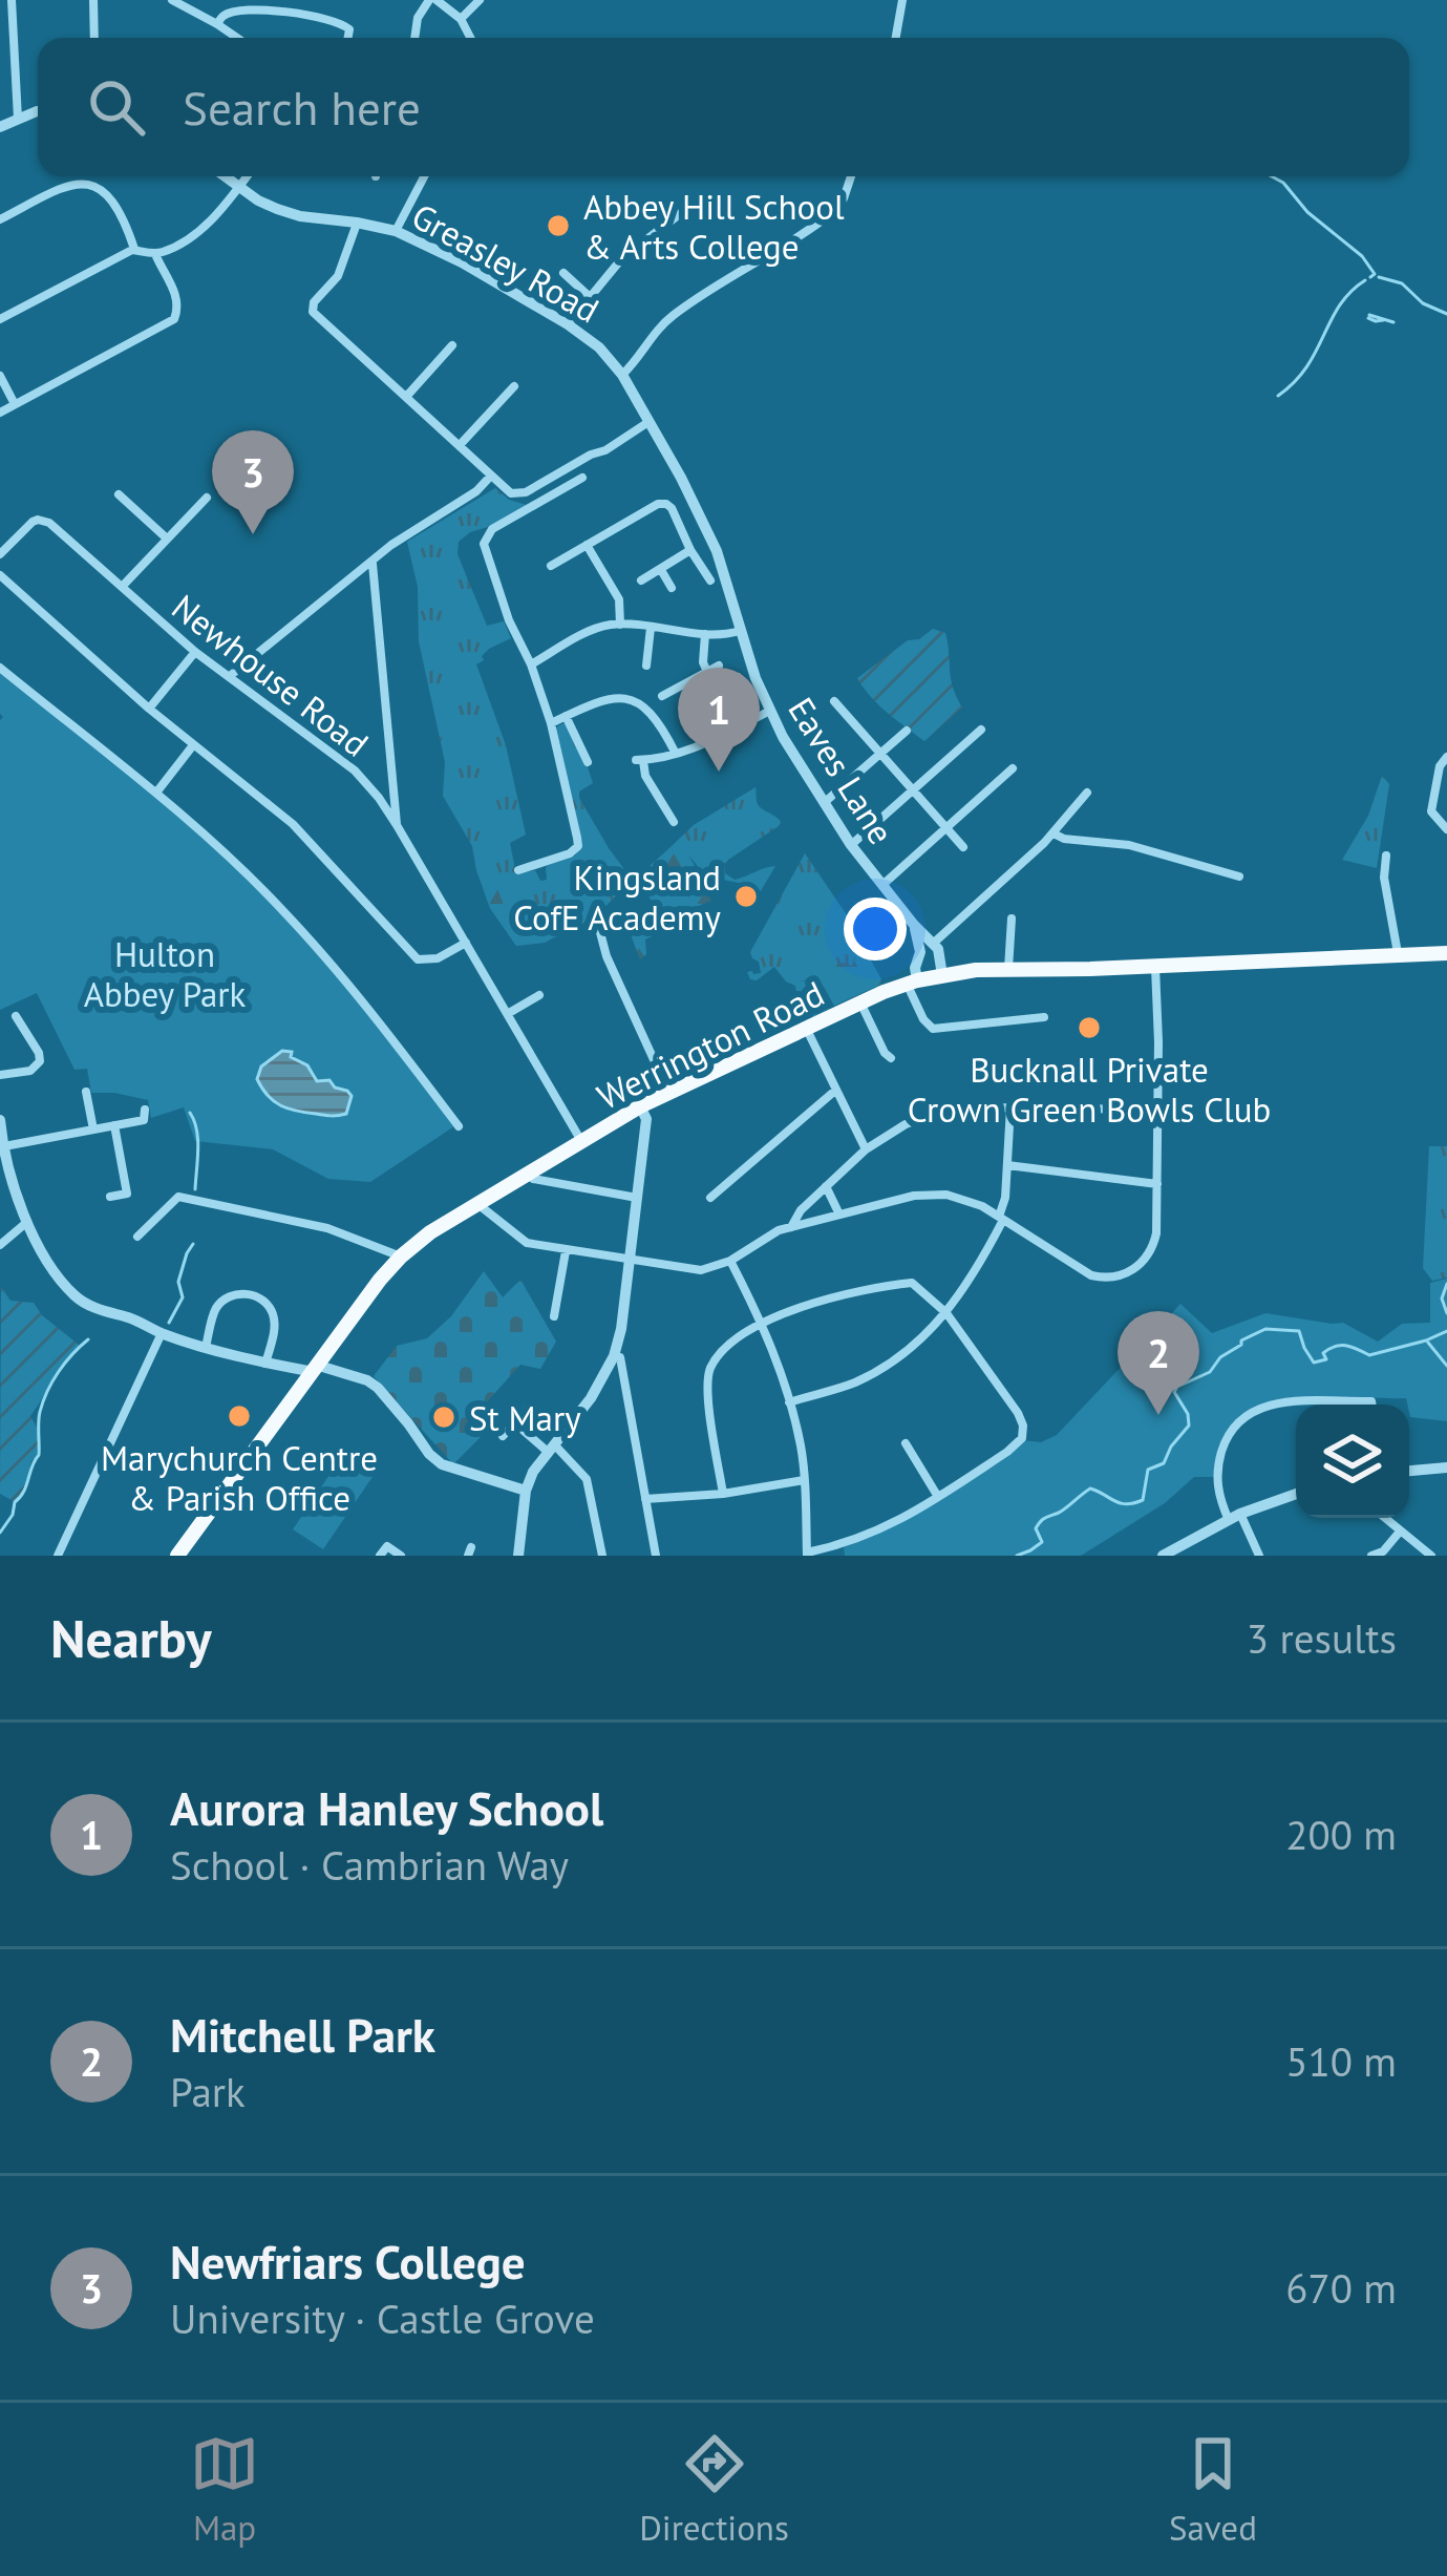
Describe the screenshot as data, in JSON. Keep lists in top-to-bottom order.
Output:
{
  "streets": {
    "highway": ["Werrington Road"],
    "street": ["Greasley Road", "Newhouse Road", "Eaves Lane"]
  },
  "crossings": [
    ["Greasley Road", "Eaves Lane"],
    ["Newhouse Road", "Werrington Road"]
  ],
  "parks": ["Hulton Abbey Park"],
  "places": [
    "Abbey Hill School & Arts College",
    "Kingsland CofE Academy",
    "Bucknall Private Crown Green Bowls Club",
    "Marychurch Centre & Parish Office",
    "St Mary"
  ],
  "page": {
    "search": "Search here",
    "pins": ["3", "1", "2"],
    "heading": ["Nearby", "3 results"],
    "list": [
      {
        "mark": "1",
        "name": "Aurora Hanley School",
        "note": "School · Cambrian Way",
        "value": "200 m"
      },
      {
        "mark": "2",
        "name": "Mitchell Park",
        "note": "Park",
        "value": "510 m"
      },
      {
        "mark": "3",
        "name": "Newfriars College",
        "note": "University · Castle Grove",
        "value": "670 m"
      }
    ],
    "nav": ["Map", "Directions", "Saved"]
  }
}
